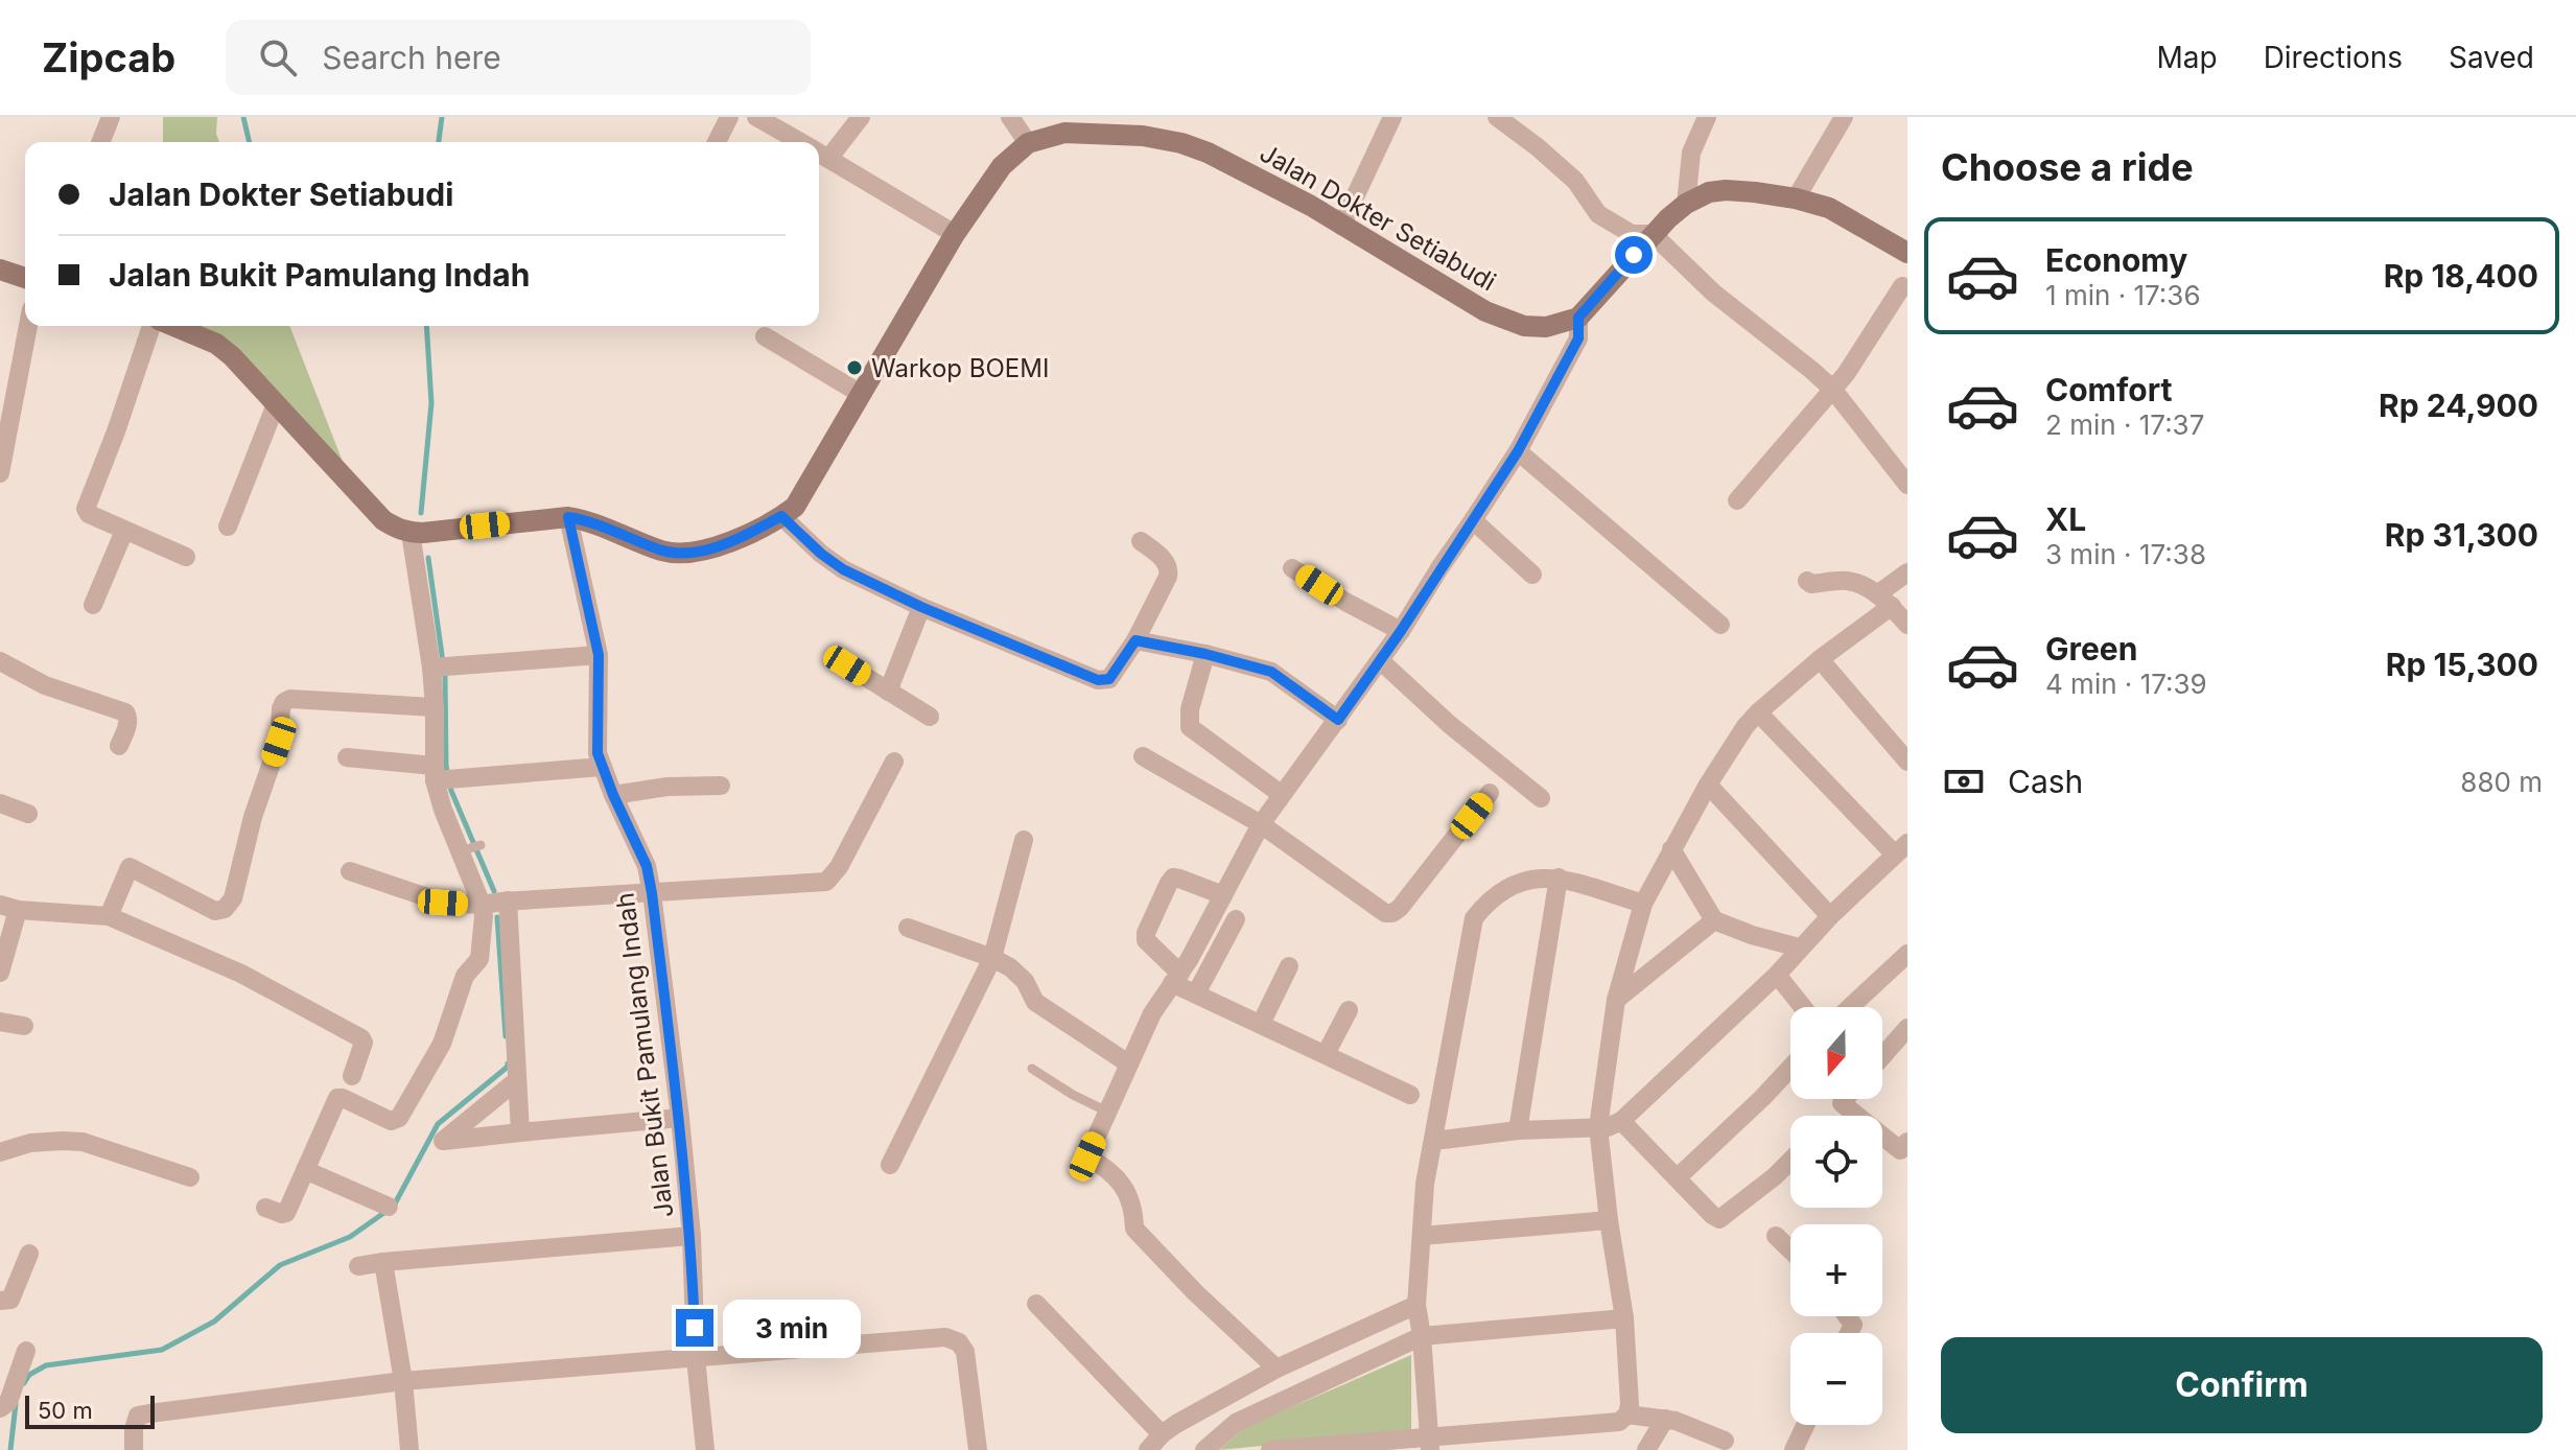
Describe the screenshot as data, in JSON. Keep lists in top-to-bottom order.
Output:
{
  "streets": {
    "main road": ["Jalan Dokter Setiabudi"],
    "street": ["Jalan Bukit Pamulang Indah"]
  },
  "crossings": [
    ["Jalan Dokter Setiabudi", "Jalan Bukit Pamulang Indah"]
  ],
  "places": ["Warkop BOEMI"],
  "scale_bar": "50 m",
  "north": "bottom",
  "page": {
    "header": "Zipcab",
    "search": "Search here",
    "nav": ["Map", "Directions", "Saved"],
    "heading": "Choose a ride",
    "banner": ["Jalan Dokter Setiabudi", "Jalan Bukit Pamulang Indah"],
    "list": [
      {
        "name": "Economy",
        "note": "1 min · 17:36",
        "value": "Rp 18,400"
      },
      {
        "name": "Comfort",
        "note": "2 min · 17:37",
        "value": "Rp 24,900"
      },
      {
        "name": "XL",
        "note": "3 min · 17:38",
        "value": "Rp 31,300"
      },
      {
        "name": "Green",
        "note": "4 min · 17:39",
        "value": "Rp 15,300"
      }
    ],
    "pay": ["Cash", "880 m"],
    "map_buttons": ["+", "−"],
    "bubble": "3 min",
    "buttons": "Confirm",
    "scale": "50 m"
  }
}
